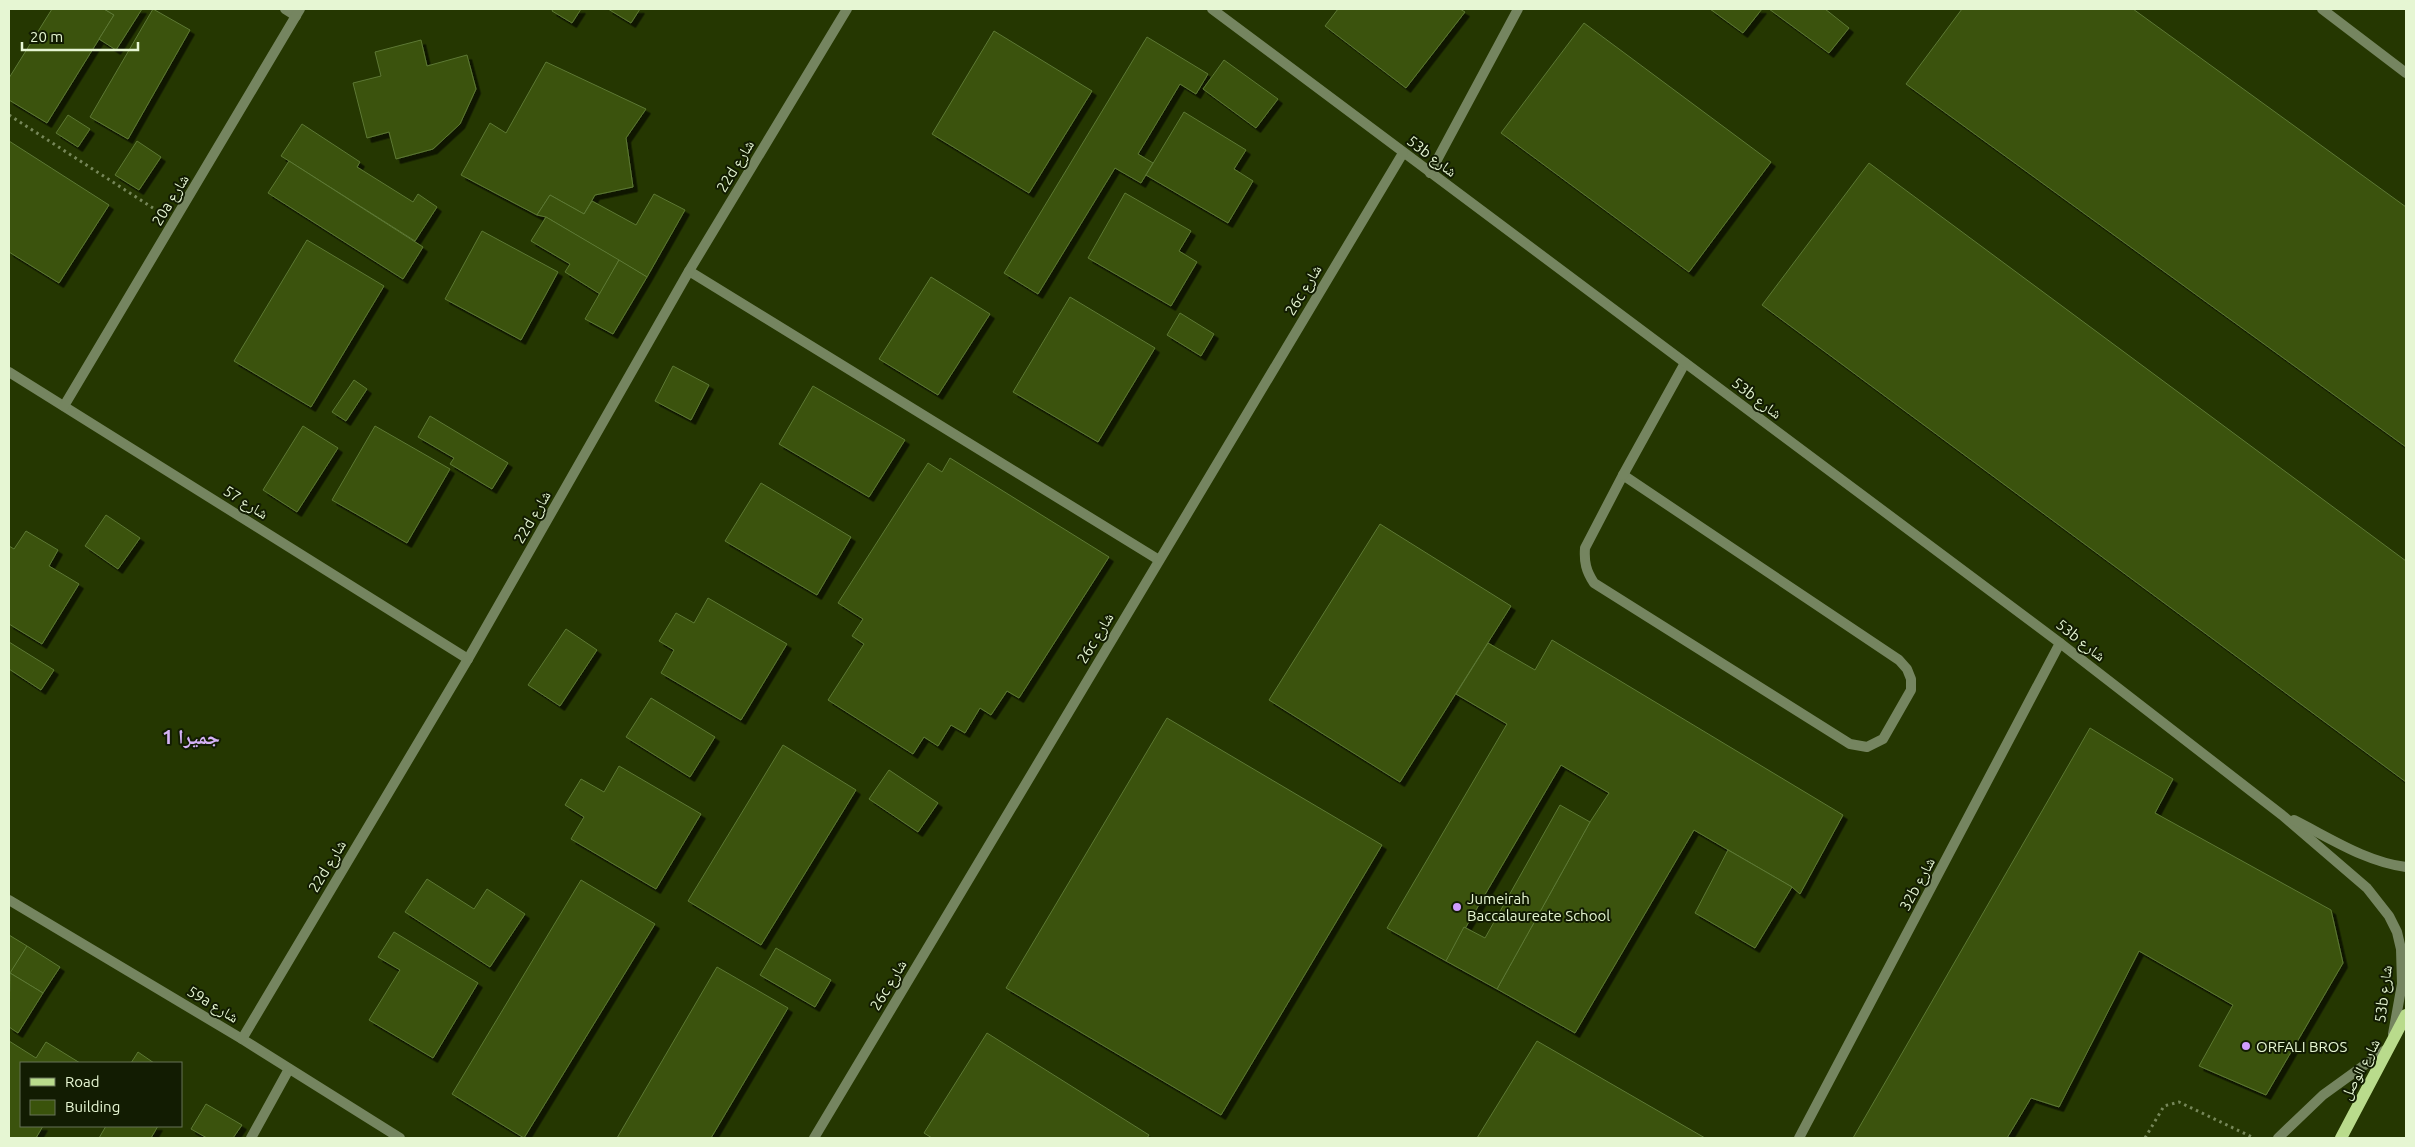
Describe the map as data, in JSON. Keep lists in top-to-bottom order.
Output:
{
  "streets": {
    "main road": ["شارع الوصل"],
    "street": [
      "53b شارع",
      "22d شارع",
      "20a شارع",
      "26c شارع",
      "شارع 57",
      "32b شارع",
      "59a شارع"
    ]
  },
  "crossings": [
    ["53b شارع", "26c شارع"],
    ["53b شارع", "32b شارع"],
    ["53b شارع", "شارع الوصل"],
    ["22d شارع", "شارع 57"],
    ["22d شارع", "59a شارع"],
    ["20a شارع", "شارع 57"]
  ],
  "districts": ["جميرا 1"],
  "places": ["Jumeirah Baccalaureate School", "ORFALI BROS"],
  "legend": ["Road", "Building"],
  "scale_bar": "20 m"
}
